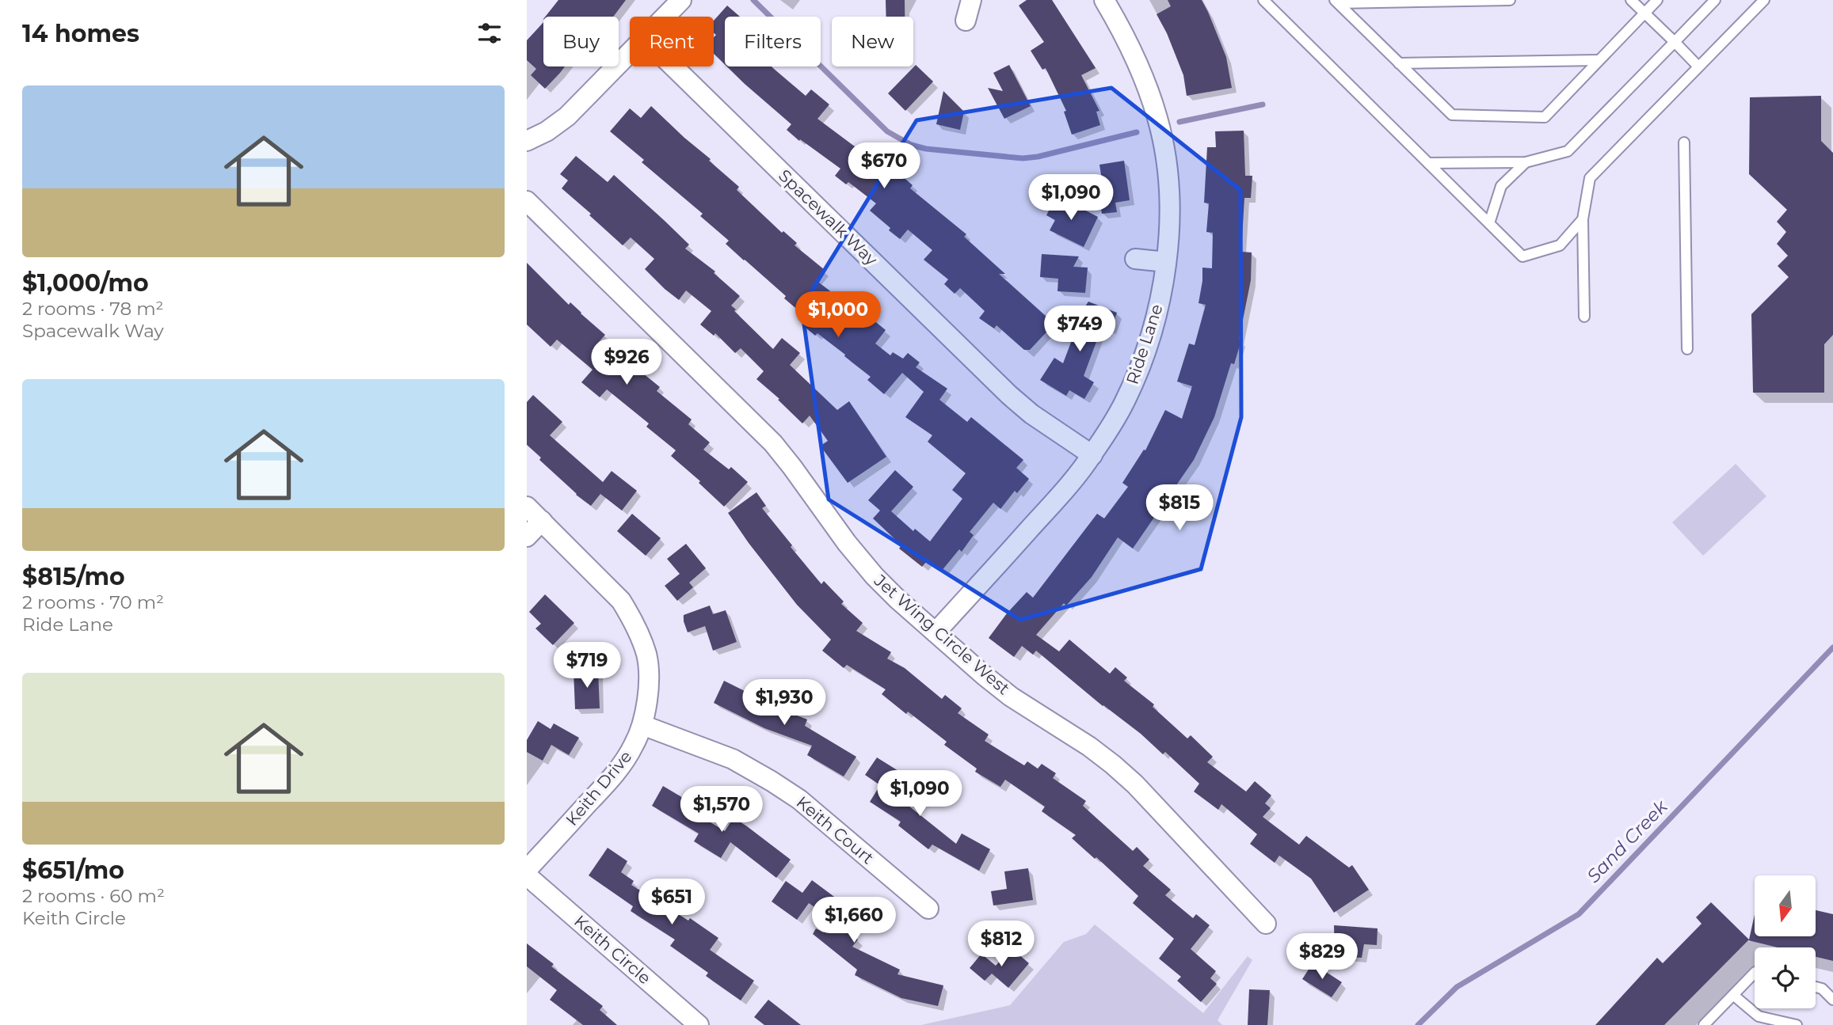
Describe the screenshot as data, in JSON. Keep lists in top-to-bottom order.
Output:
{
  "streets": {
    "street": [
      "Spacewalk Way",
      "Ride Lane",
      "Jet Wing Circle West",
      "Keith Drive",
      "Keith Court",
      "Keith Circle"
    ]
  },
  "crossings": [
    ["Spacewalk Way", "Ride Lane"],
    ["Ride Lane", "Jet Wing Circle West"],
    ["Keith Drive", "Keith Court"]
  ],
  "water": ["Sand Creek"],
  "north": "bottom",
  "page": {
    "heading": "14 homes",
    "chip": [
      "Buy",
      "Rent",
      "Filters",
      "New"
    ],
    "list": [
      {
        "name": "$1,000/mo",
        "note": "2 rooms · 78 m² · Spacewalk Way"
      },
      {
        "name": "$815/mo",
        "note": "2 rooms · 70 m² · Ride Lane"
      },
      {
        "name": "$651/mo",
        "note": "2 rooms · 60 m² · Keith Circle"
      }
    ],
    "price": [
      "$670",
      "$1,090",
      "$1,000",
      "$749",
      "$926",
      "$815",
      "$719",
      "$1,930",
      "$1,090",
      "$1,570",
      "$651",
      "$1,660",
      "$812",
      "$829"
    ]
  }
}
